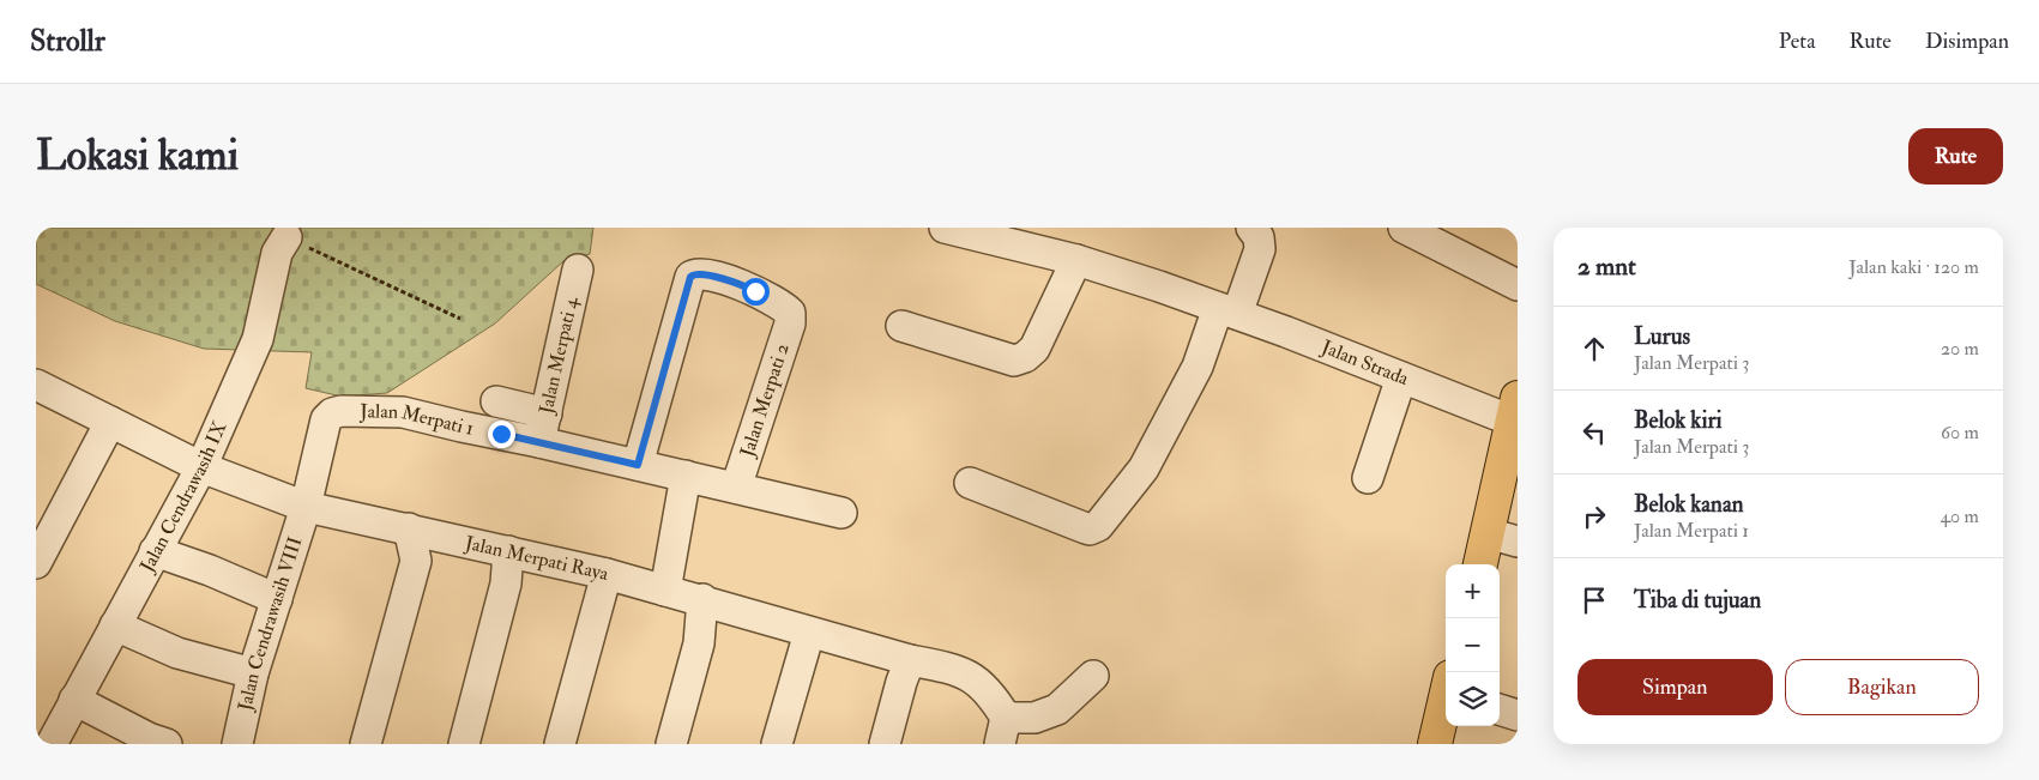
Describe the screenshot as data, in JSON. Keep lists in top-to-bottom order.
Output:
{
  "streets": {
    "street": [
      "Jalan Merpati 4",
      "Jalan Strada",
      "Jalan Merpati 2",
      "Jalan Merpati 1",
      "Jalan Cendrawasih IX",
      "Jalan Merpati Raya",
      "Jalan Cendrawasih VIII"
    ]
  },
  "crossings": [
    ["Jalan Merpati 4", "Jalan Merpati 1"],
    ["Jalan Merpati 2", "Jalan Merpati 1"],
    ["Jalan Merpati 1", "Jalan Merpati Raya"],
    ["Jalan Merpati 1", "Jalan Cendrawasih VIII"],
    ["Jalan Cendrawasih IX", "Jalan Merpati Raya"],
    ["Jalan Merpati Raya", "Jalan Cendrawasih VIII"]
  ],
  "page": {
    "header": "Strollr",
    "nav": ["Peta", "Rute", "Disimpan"],
    "buttons": [
      "Rute",
      ["Simpan", "Bagikan"]
    ],
    "title": "Lokasi kami",
    "heading": ["2 mnt", "Jalan kaki · 120 m"],
    "list": [
      ["Lurus", "Jalan Merpati 3", "20 m"],
      ["Belok kiri", "Jalan Merpati 3", "60 m"],
      ["Belok kanan", "Jalan Merpati 1", "40 m"],
      "Tiba di tujuan"
    ],
    "map_buttons": ["+", "−"]
  }
}
